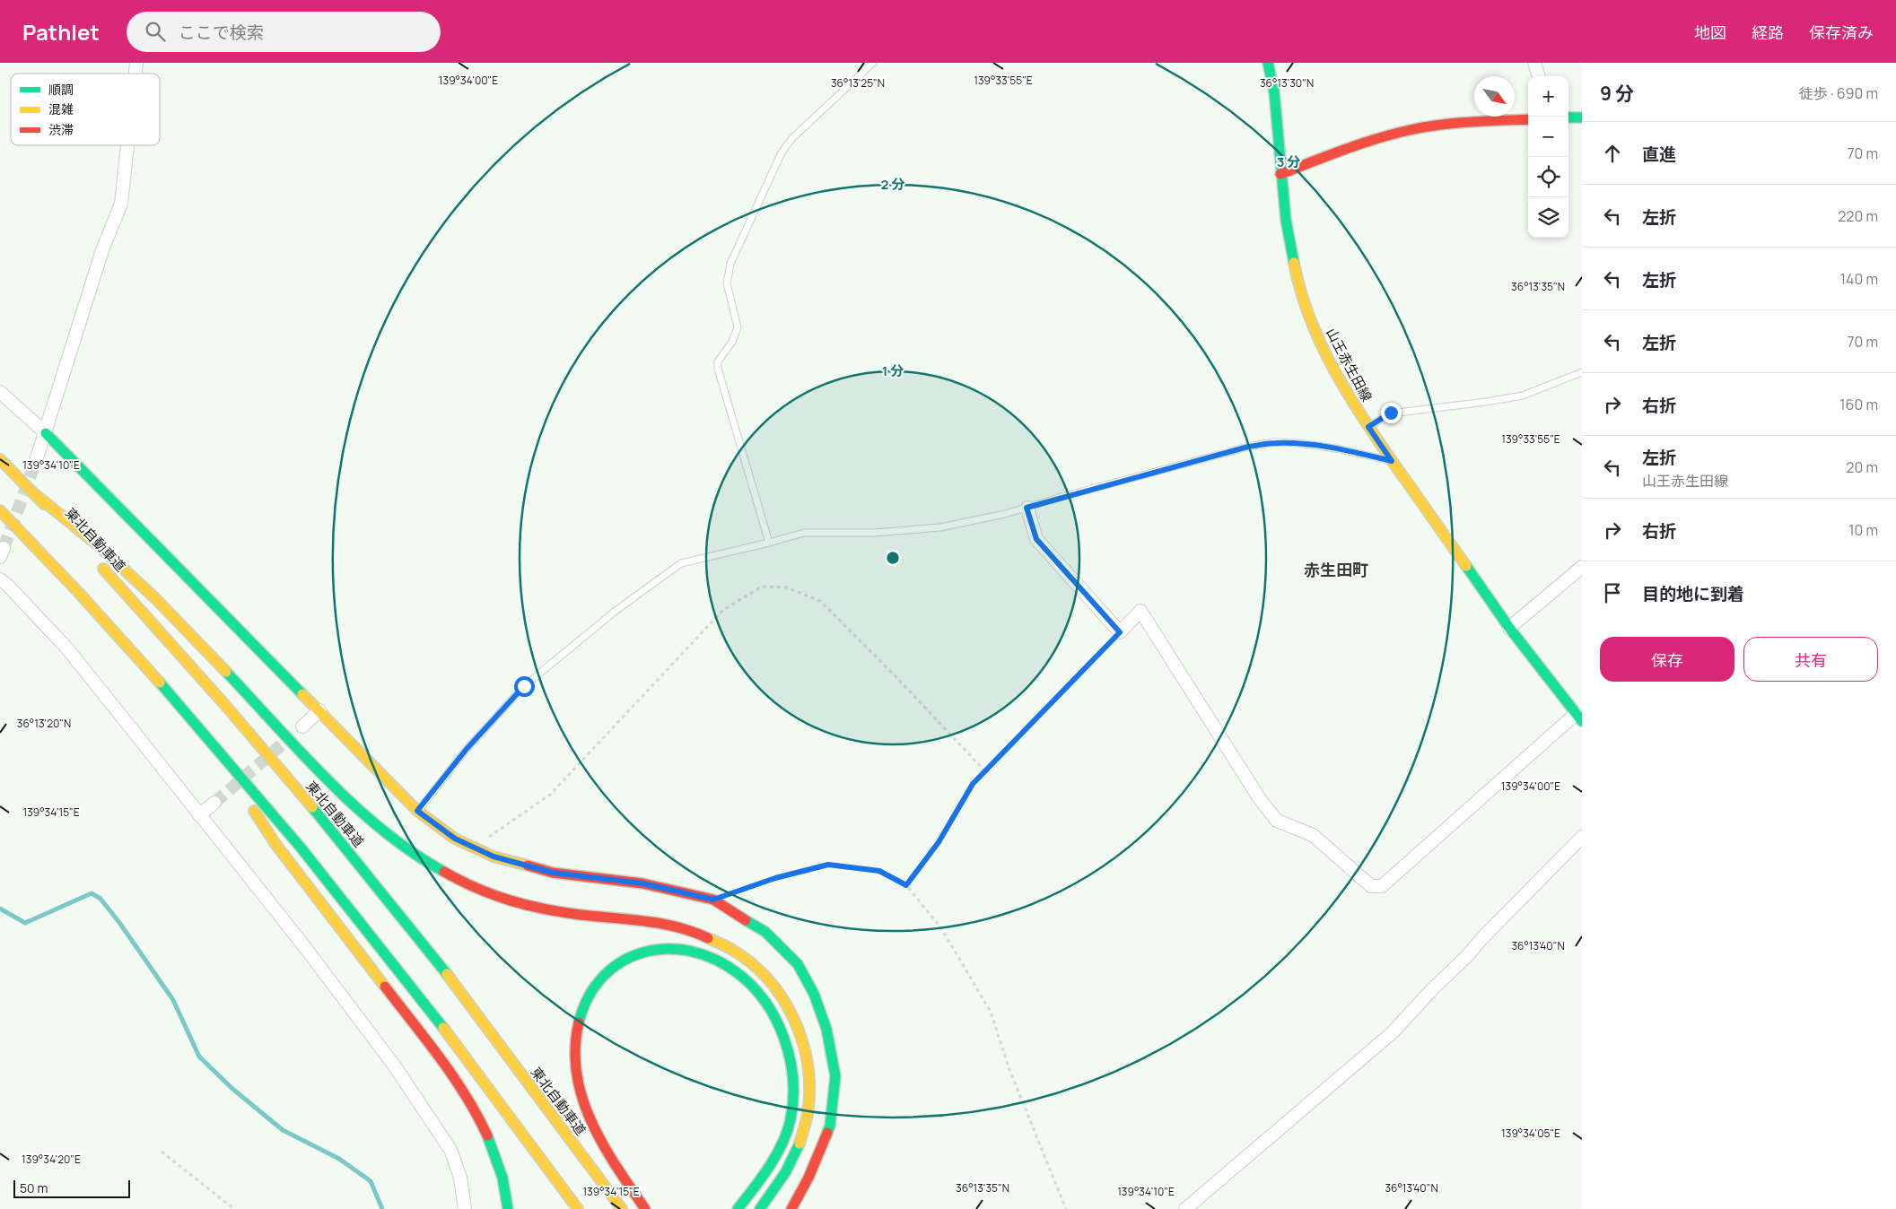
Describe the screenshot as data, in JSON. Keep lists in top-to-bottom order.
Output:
{
  "streets": {
    "main road": ["山王赤生田線", "東北自動車道"]
  },
  "districts": ["赤生田町"],
  "legend": ["順調", "混雑", "渋滞"],
  "scale_bar": "50 m",
  "north": "bottom right",
  "page": {
    "header": "Pathlet",
    "search": "ここで検索",
    "nav": ["地図", "経路", "保存済み"],
    "heading": ["9 分", "徒歩 · 690 m"],
    "map_buttons": ["+", "−"],
    "list": [
      ["直進", "70 m"],
      ["左折", "220 m"],
      ["左折", "140 m"],
      ["左折", "70 m"],
      ["右折", "160 m"],
      ["左折", "山王赤生田線", "20 m"],
      ["右折", "10 m"],
      "目的地に到着"
    ],
    "buttons": ["保存", "共有"],
    "scale": "50 m"
  },
  "coordinates": [
    "139°34'00\"E",
    "139°33'55\"E",
    "36°13'30\"N",
    "36°13'25\"N",
    "36°13'35\"N",
    "139°34'10\"E",
    "36°13'20\"N",
    "139°34'15\"E",
    "36°13'40\"N",
    "139°34'05\"E",
    "139°34'20\"E"
  ],
  "rings": ["3 分", "2 分", "1 分"]
}
